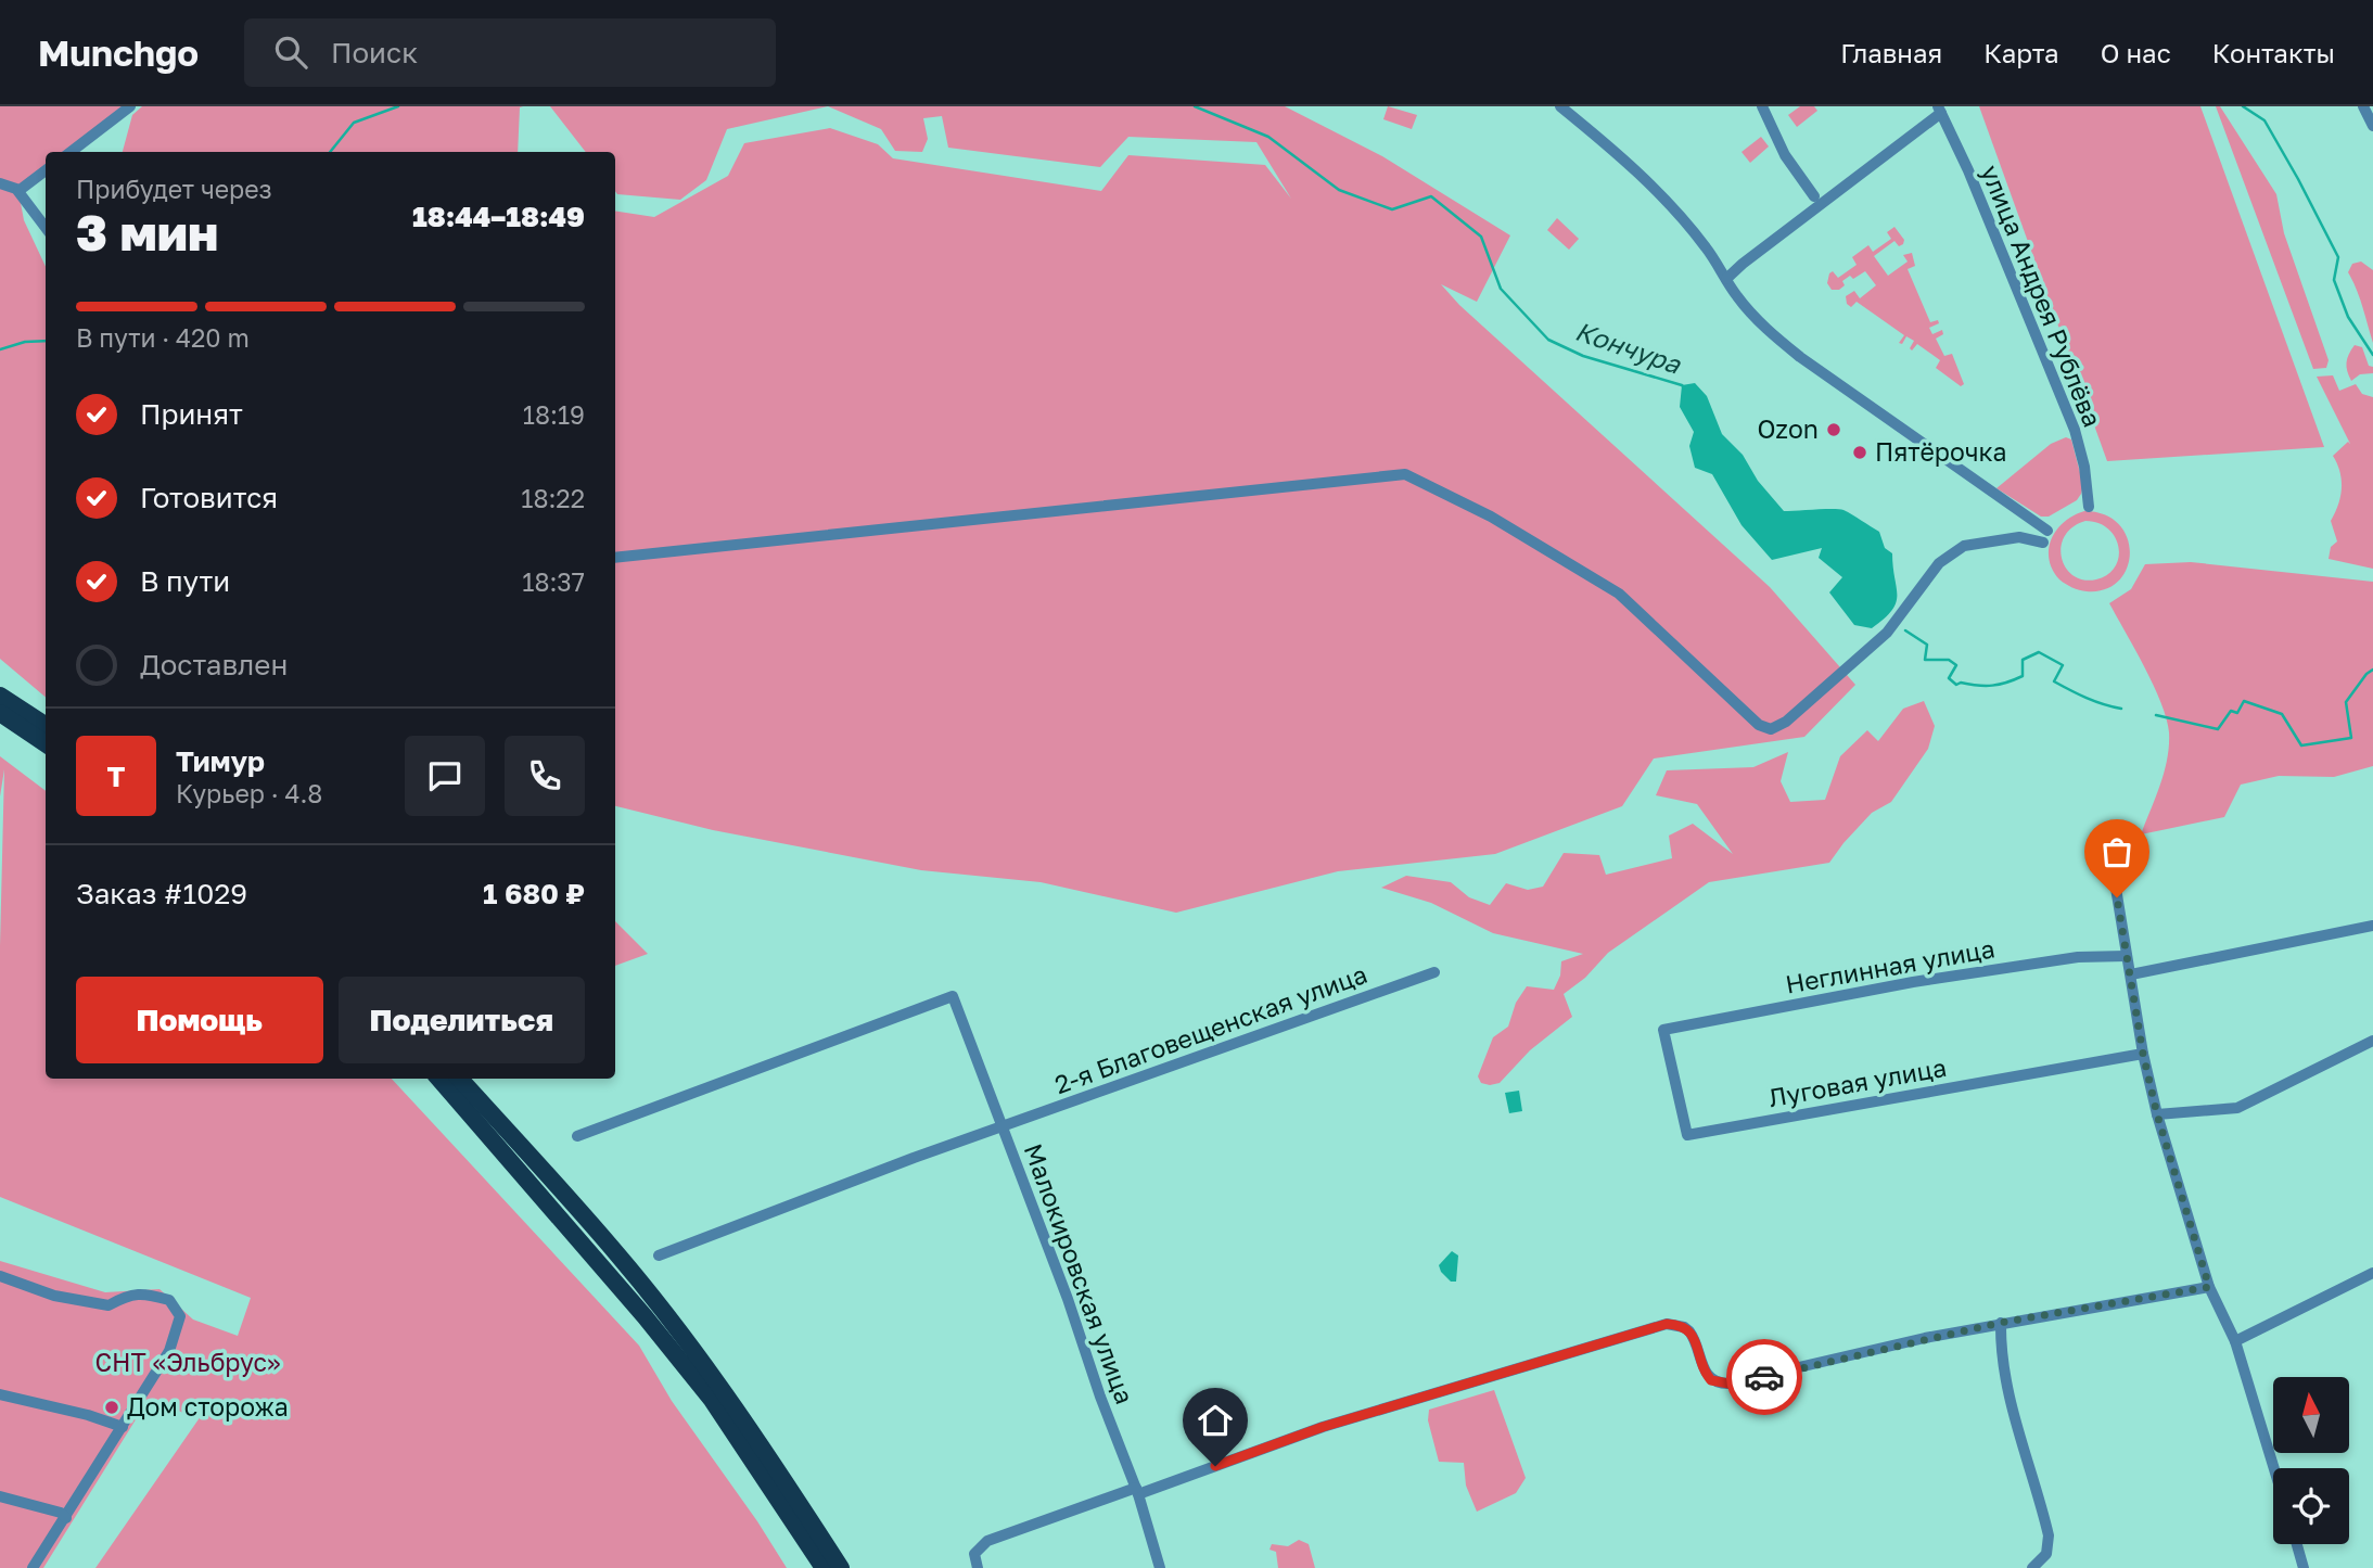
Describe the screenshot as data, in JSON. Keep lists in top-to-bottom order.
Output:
{
  "streets": {
    "street": [
      "улица Андрея Рублёва",
      "Неглинная улица",
      "2-я Благовещенская улица",
      "Луговая улица",
      "Малокировская улица"
    ]
  },
  "crossings": [
    ["Неглинная улица", "Луговая улица"],
    ["2-я Благовещенская улица", "Малокировская улица"]
  ],
  "water": ["Кончура"],
  "parks": ["СНТ «Эльбрус»"],
  "places": ["Ozon", "Пятёрочка", "Дом сторожа"],
  "north": "top",
  "page": {
    "header": "Munchgo",
    "search": "Поиск",
    "nav": [
      "Главная",
      "Карта",
      "О нас",
      "Контакты"
    ],
    "heading": ["3 мин", "Прибудет через", "18:44–18:49"],
    "panel": [
      "Тимур",
      "Курьер · 4.8",
      "Заказ #1029",
      "1 680 ₽"
    ],
    "bar": "В пути · 420 m",
    "list": [
      ["Принят", "18:19"],
      ["Готовится", "18:22"],
      ["В пути", "18:37"],
      "Доставлен"
    ],
    "round": "Т",
    "buttons": ["Помощь", "Поделиться"]
  }
}
